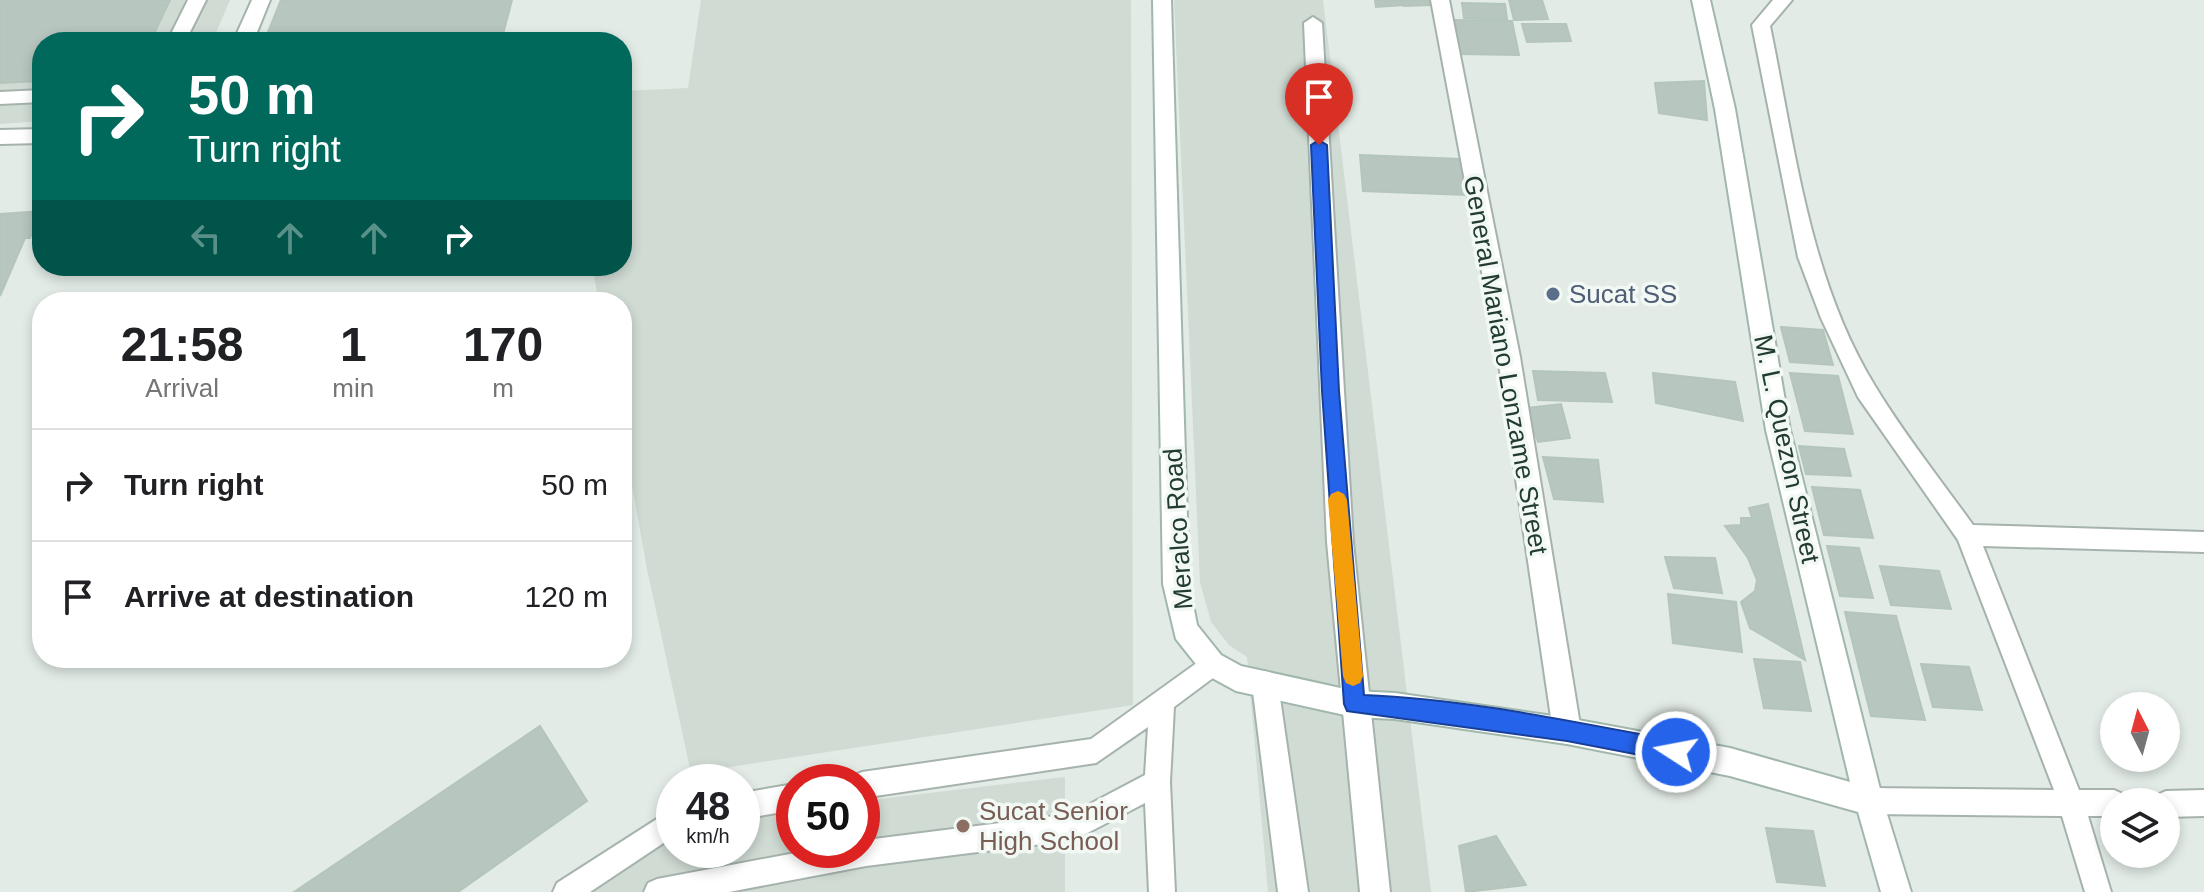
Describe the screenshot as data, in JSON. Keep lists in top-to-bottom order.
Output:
{
  "streets": {
    "main road": ["General Mariano Lonzame Street", "M. L. Quezon Street", "Meralco Road"]
  },
  "crossings": [
    ["General Mariano Lonzame Street", "Meralco Road"],
    ["M. L. Quezon Street", "Meralco Road"]
  ],
  "places": ["Sucat SS", "Sucat Senior High School"],
  "north": "top",
  "page": {
    "turn": ["50 m", "Turn right"],
    "eta": [
      "21:58",
      "Arrival",
      "1",
      "min",
      "170",
      "m"
    ],
    "list": [
      {
        "name": "Turn right",
        "value": "50 m"
      },
      {
        "name": "Arrive at destination",
        "value": "120 m"
      }
    ],
    "speed": "48 km/h",
    "limit": "50"
  }
}
